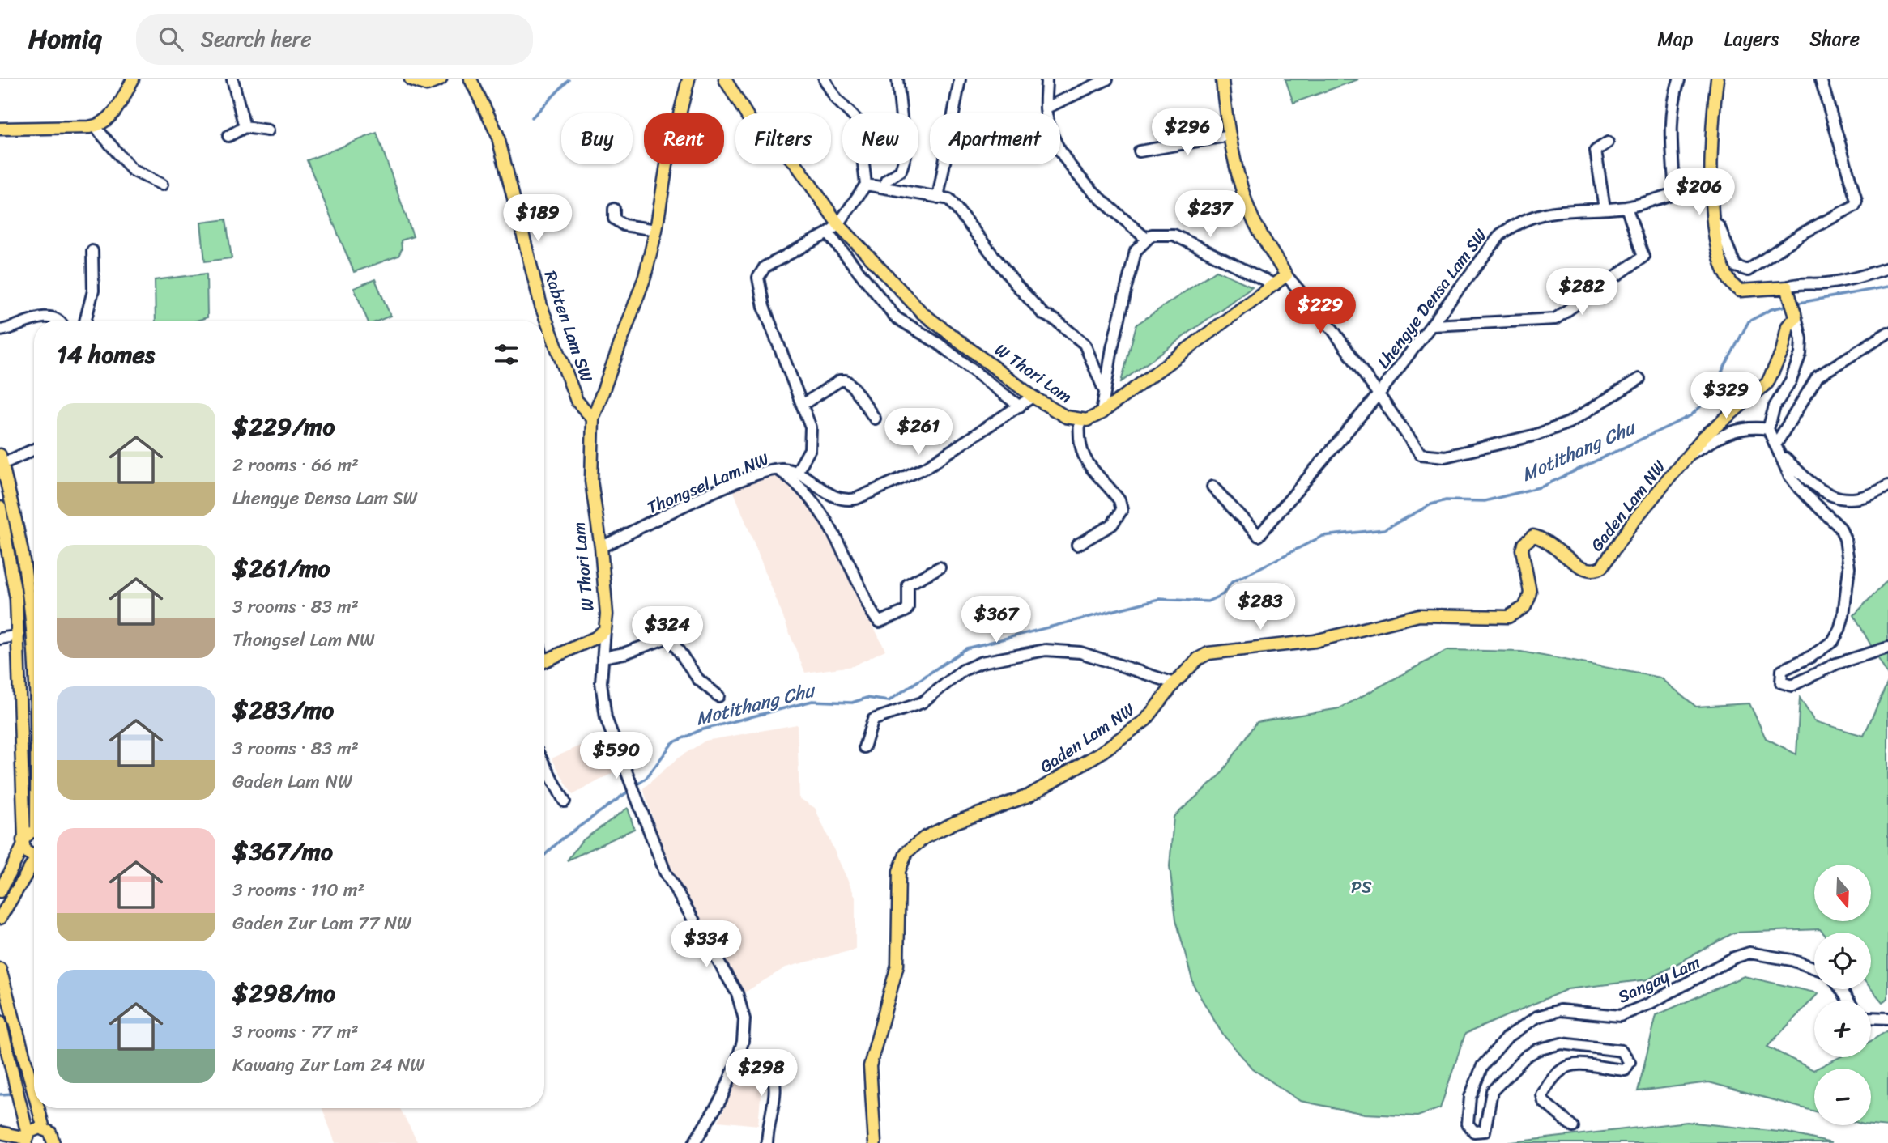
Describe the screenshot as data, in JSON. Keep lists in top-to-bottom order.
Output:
{
  "streets": {
    "main road": ["Rabten Lam SW", "W Thori Lam", "Gaden Lam NW"],
    "street": ["Lhengye Densa Lam SW", "Thongsel Lam NW", "Sangay Lam"]
  },
  "crossings": [
    ["Lhengye Densa Lam SW", "W Thori Lam"],
    ["Rabten Lam SW", "W Thori Lam"],
    ["W Thori Lam", "Thongsel Lam NW"]
  ],
  "water": ["Motithang Chu"],
  "parks": ["PS"],
  "north": "bottom",
  "page": {
    "header": "Homiq",
    "search": "Search here",
    "nav": ["Map", "Layers", "Share"],
    "price": [
      "$296",
      "$206",
      "$237",
      "$189",
      "$282",
      "$229",
      "$329",
      "$261",
      "$283",
      "$367",
      "$324",
      "$590",
      "$334",
      "$298"
    ],
    "chip": [
      "Buy",
      "Rent",
      "Filters",
      "New",
      "Apartment"
    ],
    "heading": "14 homes",
    "list": [
      {
        "name": "$229/mo",
        "note": "2 rooms · 66 m² · Lhengye Densa Lam SW"
      },
      {
        "name": "$261/mo",
        "note": "3 rooms · 83 m² · Thongsel Lam NW"
      },
      {
        "name": "$283/mo",
        "note": "3 rooms · 83 m² · Gaden Lam NW"
      },
      {
        "name": "$367/mo",
        "note": "3 rooms · 110 m² · Gaden Zur Lam 77 NW"
      },
      {
        "name": "$298/mo",
        "note": "3 rooms · 77 m² · Kawang Zur Lam 24 NW"
      }
    ],
    "map_buttons": ["+", "−"]
  }
}
